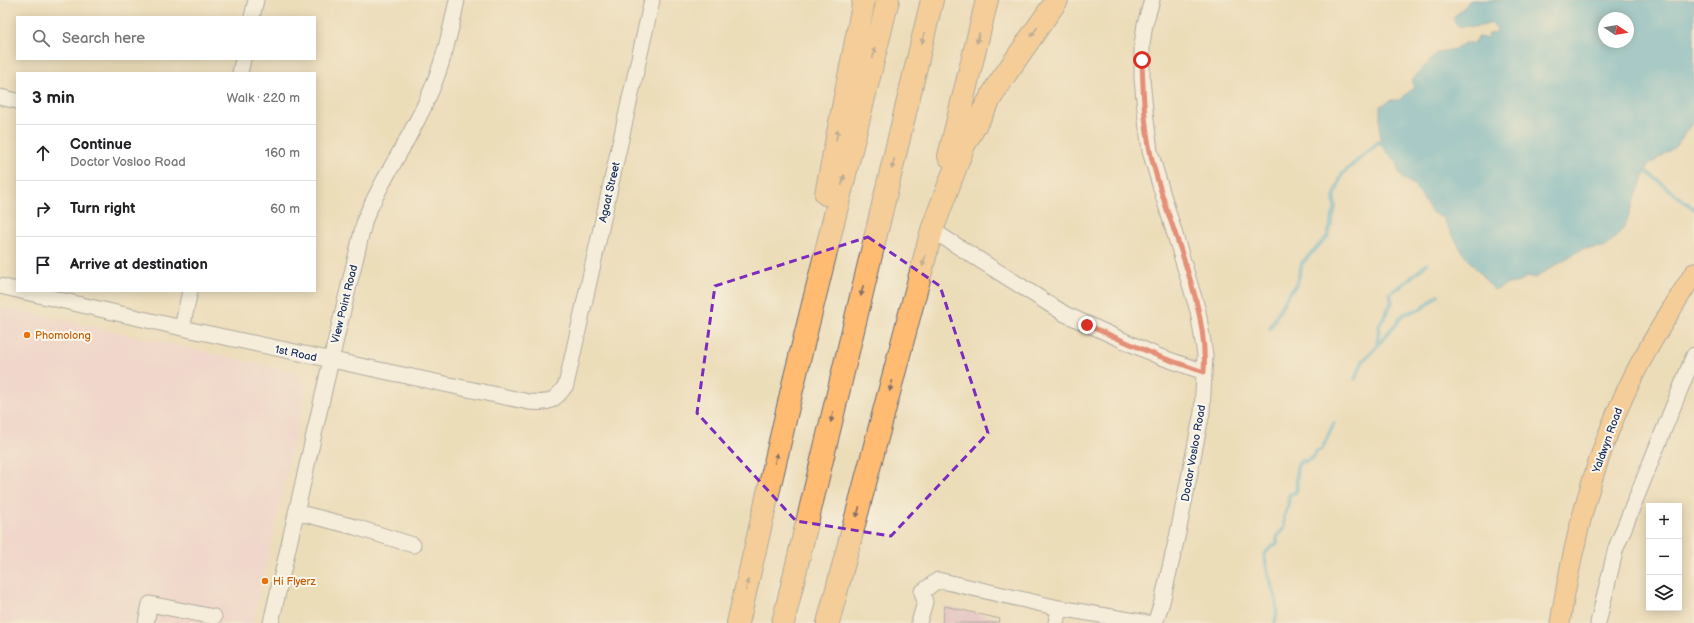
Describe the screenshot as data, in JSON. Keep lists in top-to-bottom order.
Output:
{
  "streets": {
    "main road": ["Yaldwyn Road"],
    "street": [
      "Agaat Street",
      "View Point Road",
      "1st Road",
      "Doctor Vosloo Road"
    ]
  },
  "crossings": [
    ["Agaat Street", "1st Road"],
    ["View Point Road", "1st Road"]
  ],
  "places": ["Phomolong", "Hi Flyerz"],
  "north": "right",
  "page": {
    "search": "Search here",
    "heading": ["3 min", "Walk · 220 m"],
    "list": [
      ["Continue", "Doctor Vosloo Road", "160 m"],
      ["Turn right", "60 m"],
      "Arrive at destination"
    ],
    "map_buttons": ["+", "−"]
  }
}
